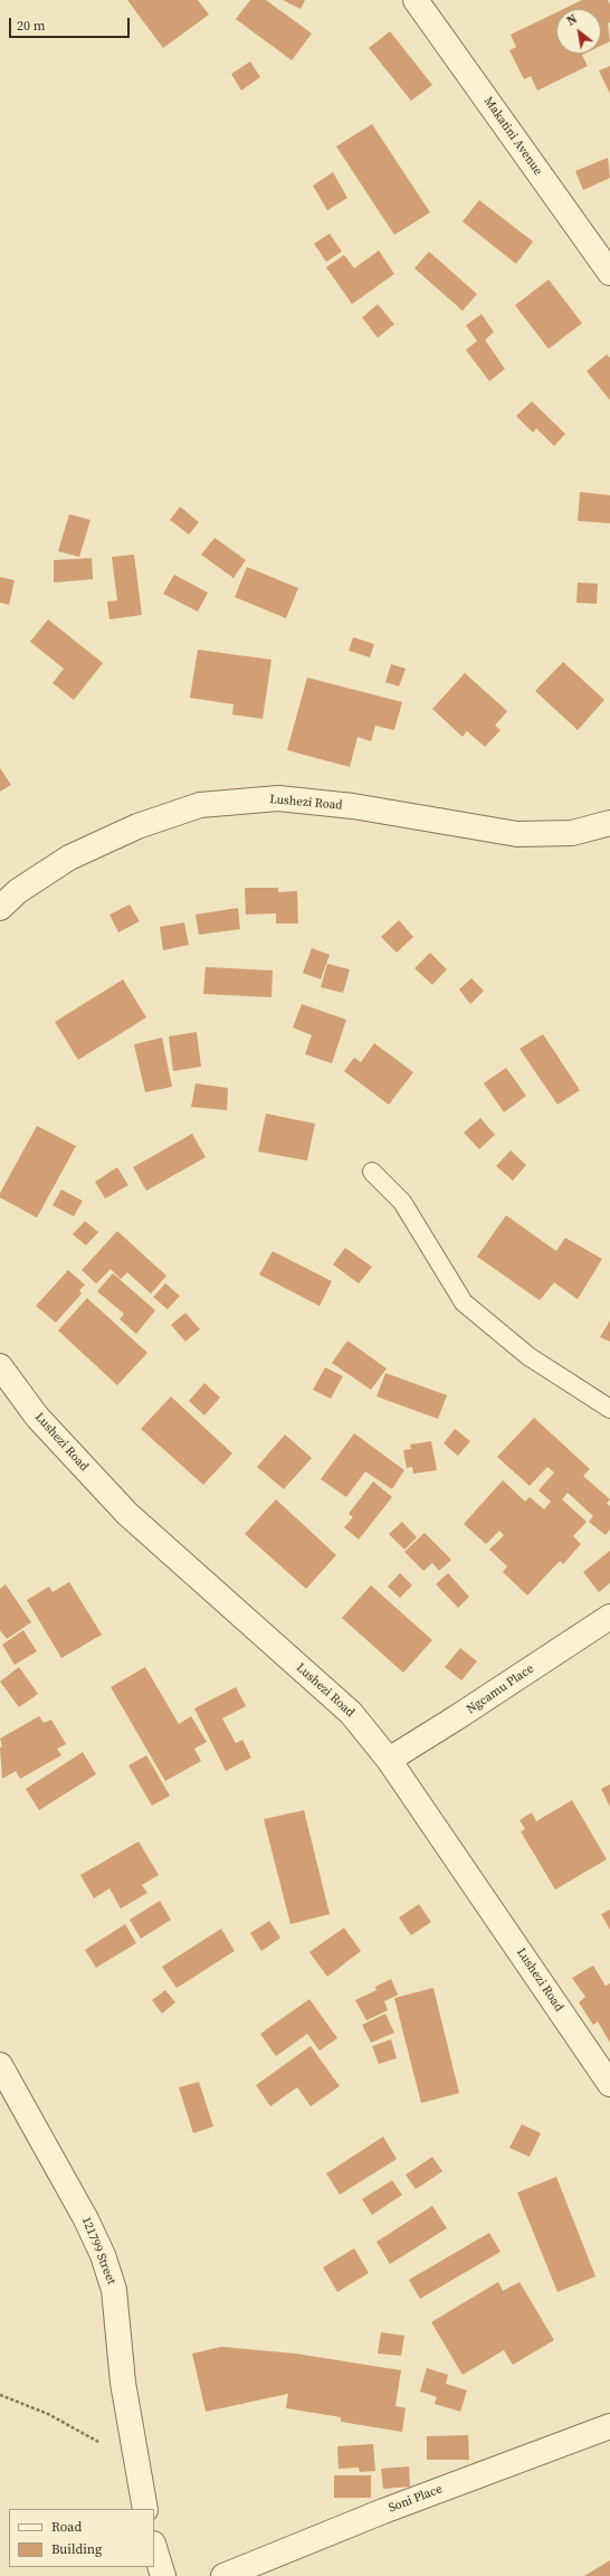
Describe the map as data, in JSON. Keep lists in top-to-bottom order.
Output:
{
  "streets": {
    "street": [
      "Makatini Avenue",
      "Lushezi Road",
      "Ngcamu Place",
      "121799 Street",
      "Soni Place"
    ]
  },
  "crossings": [
    ["Lushezi Road", "Ngcamu Place"]
  ],
  "legend": ["Road", "Building"],
  "scale_bar": "20 m",
  "north": "top left"
}
